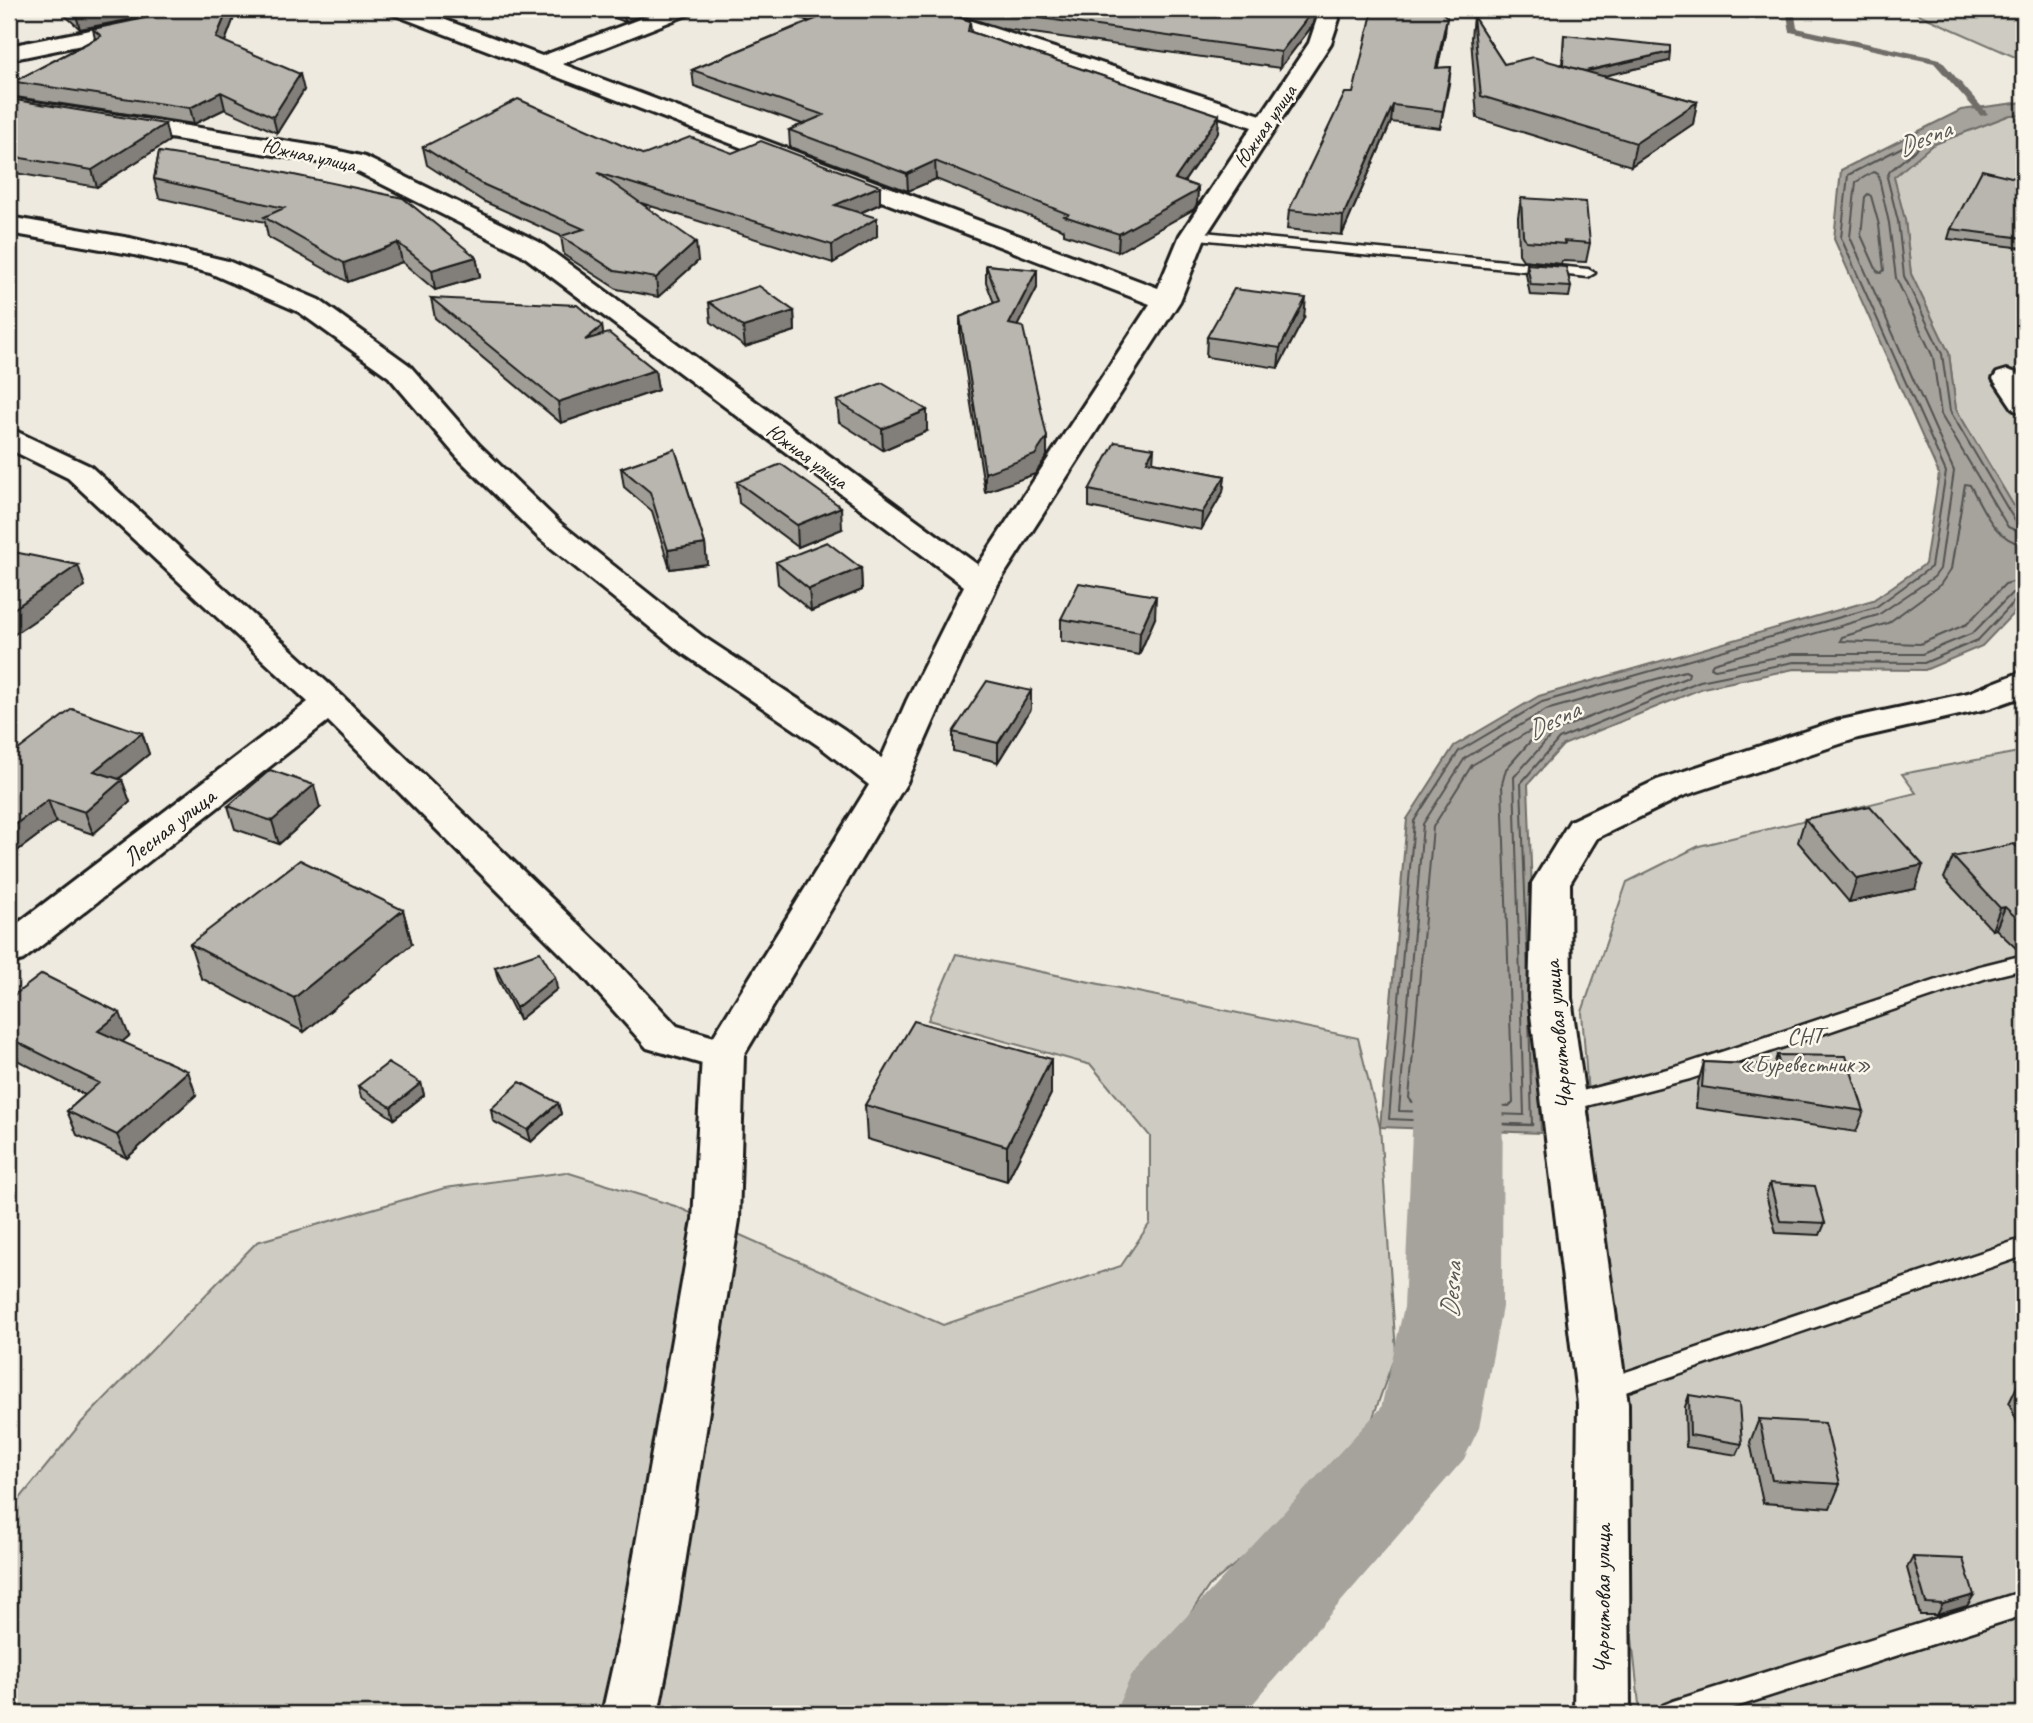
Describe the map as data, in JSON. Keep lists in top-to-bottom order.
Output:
{
  "streets": {
    "street": ["Южная улица", "Лесная улица", "Чароитовая улица"]
  },
  "water": ["Desna"],
  "parks": ["СНТ «Буревестник»"]
}
